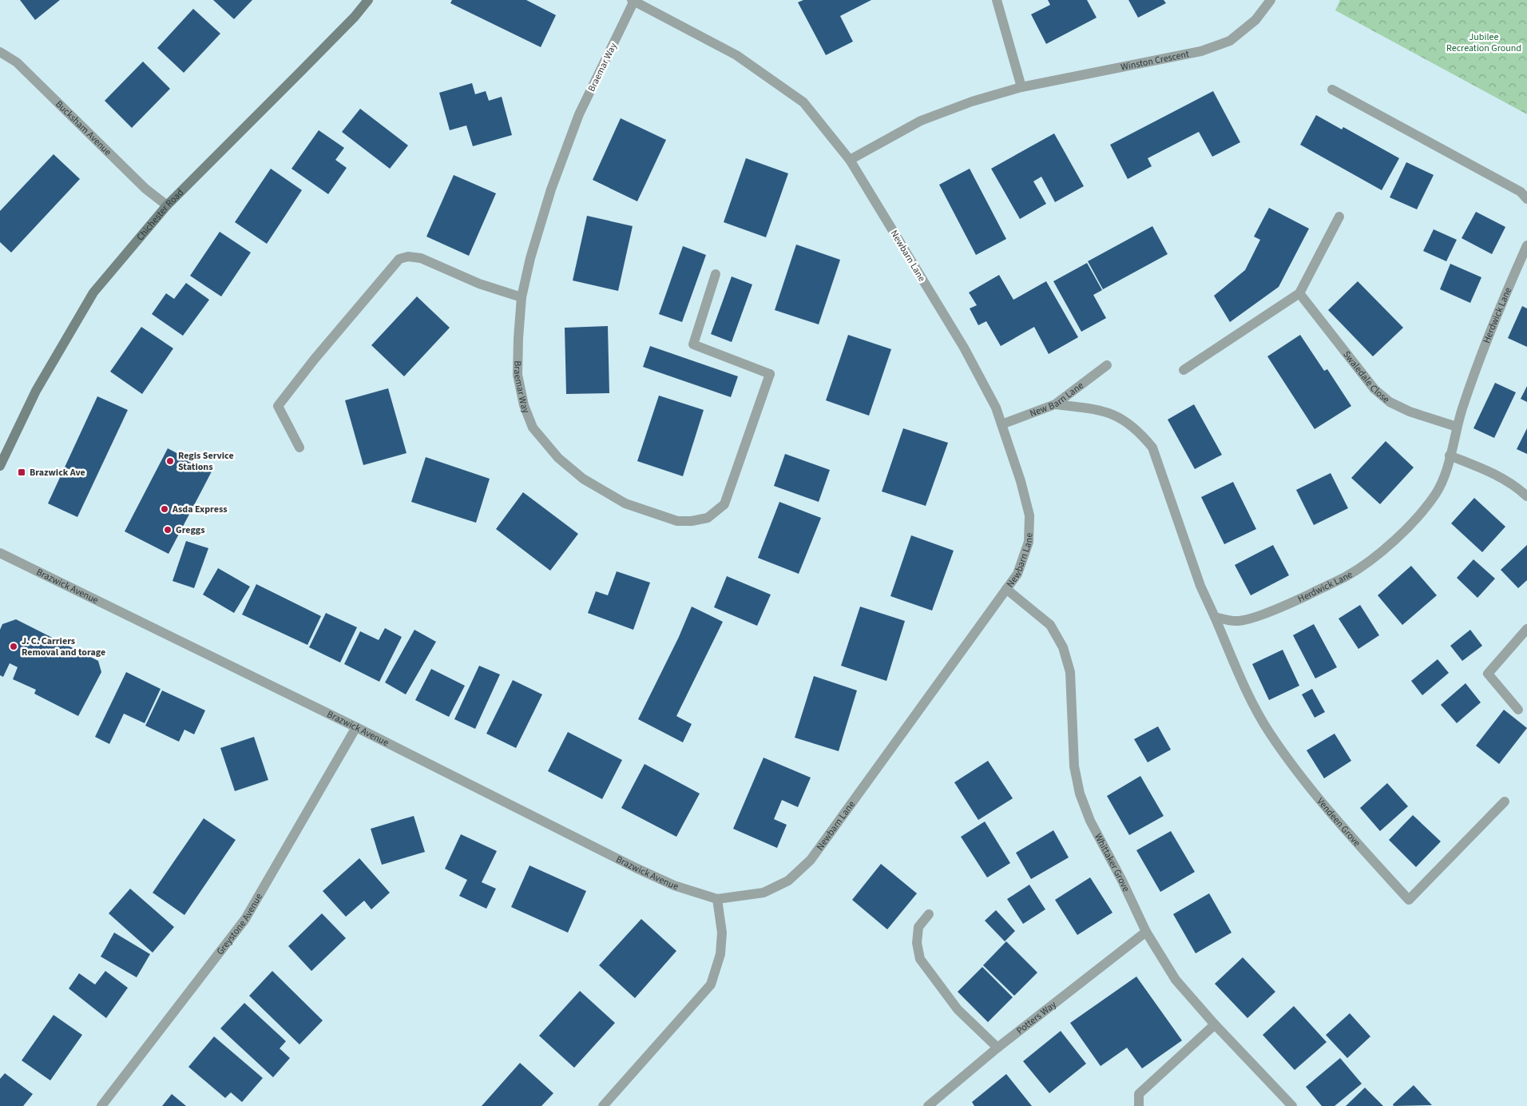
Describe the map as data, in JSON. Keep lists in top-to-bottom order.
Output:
{
  "streets": {
    "main road": ["Chichester Road"],
    "street": [
      "Winston Crescent",
      "Braemar Way",
      "Bucksham Avenue",
      "Newbarn Lane",
      "Herdwick Lane",
      "Swaledale Close",
      "New Barn Lane",
      "Brazwick Avenue",
      "Vendeen Grove",
      "Whittaker Grove",
      "Greystone Avenue",
      "Potters Way"
    ]
  },
  "crossings": [
    ["Winston Crescent", "Newbarn Lane"],
    ["Braemar Way", "Newbarn Lane"],
    ["Bucksham Avenue", "Chichester Road"],
    ["Newbarn Lane", "New Barn Lane"],
    ["Newbarn Lane", "Brazwick Avenue"],
    ["Newbarn Lane", "Whittaker Grove"],
    ["Herdwick Lane", "Swaledale Close"],
    ["Herdwick Lane", "Vendeen Grove"],
    ["Brazwick Avenue", "Greystone Avenue"],
    ["Whittaker Grove", "Potters Way"]
  ],
  "parks": ["Jubilee Recreation Ground"],
  "places": {
    "other": [
      "Regis Service Stations",
      "Asda Express",
      "Greggs",
      "J. C. Carriers Removal and torage"
    ],
    "transit": ["Brazwick Ave"]
  }
}
